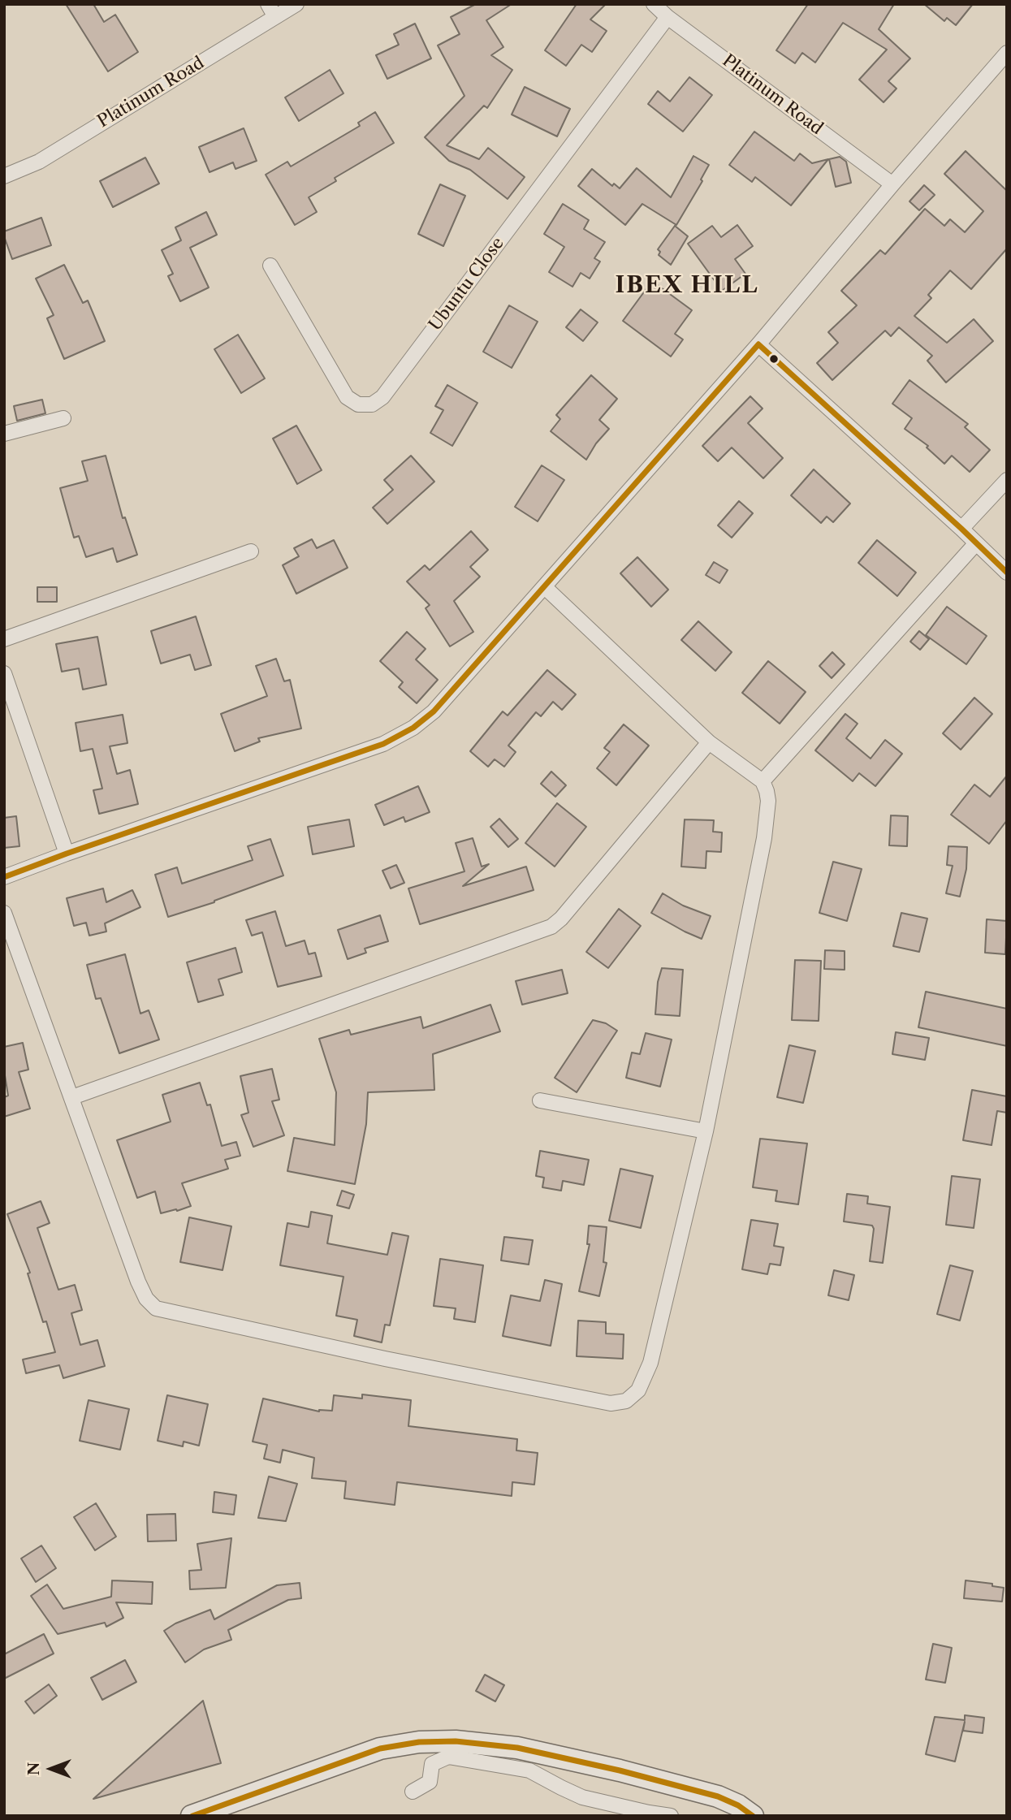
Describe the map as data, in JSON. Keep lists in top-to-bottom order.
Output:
{
  "streets": {
    "street": ["Platinum Road", "Ubuntu Close"]
  },
  "crossings": [
    ["Platinum Road", "Ubuntu Close"]
  ],
  "districts": ["IBEX HILL"],
  "north": "left"
}
